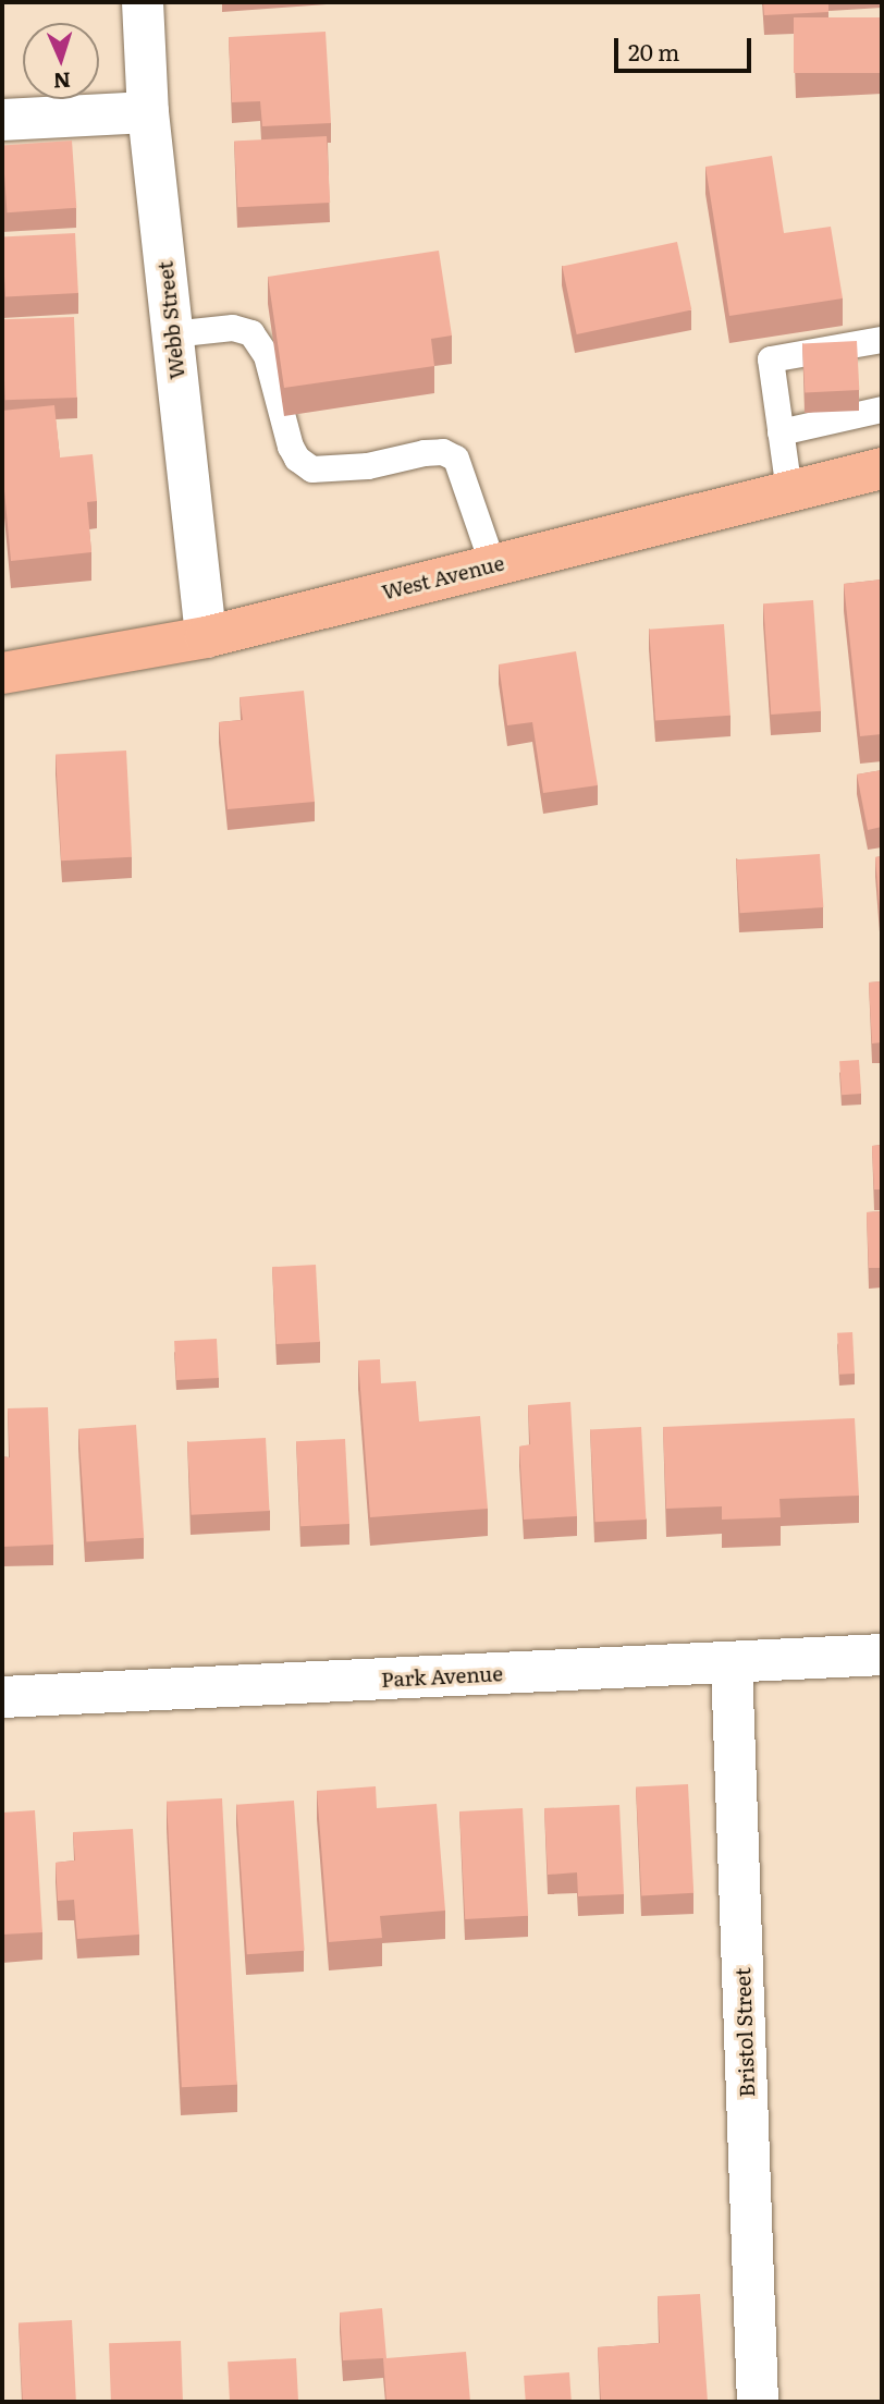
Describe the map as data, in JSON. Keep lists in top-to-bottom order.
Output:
{
  "streets": {
    "highway": ["West Avenue"],
    "street": ["Webb Street", "Park Avenue", "Bristol Street"]
  },
  "crossings": [
    ["Webb Street", "West Avenue"],
    ["Park Avenue", "Bristol Street"]
  ],
  "scale_bar": "20 m",
  "north": "bottom"
}
